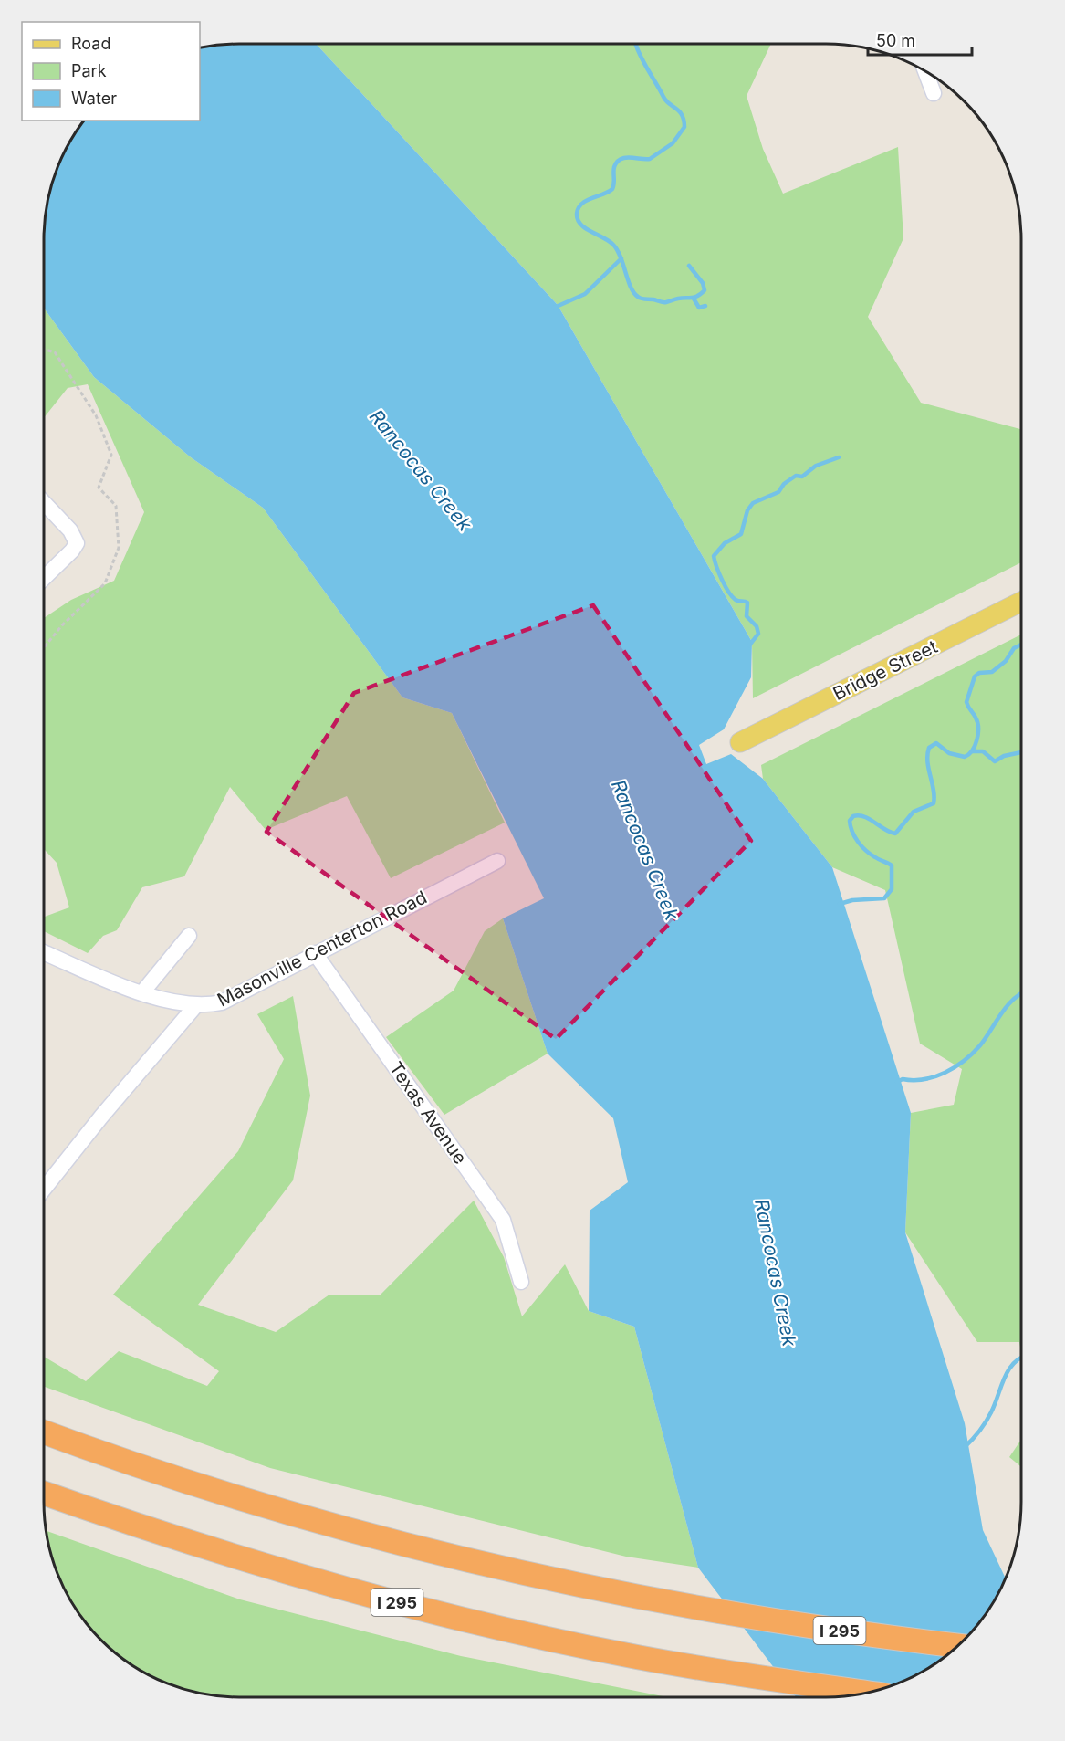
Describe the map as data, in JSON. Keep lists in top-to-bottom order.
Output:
{
  "streets": {
    "highway": ["I 295"],
    "main road": ["Bridge Street"],
    "street": ["Masonville Centerton Road", "Texas Avenue"]
  },
  "crossings": [
    ["Masonville Centerton Road", "Texas Avenue"]
  ],
  "water": ["Rancocas Creek"],
  "legend": ["Road", "Park", "Water"],
  "scale_bar": "50 m"
}
